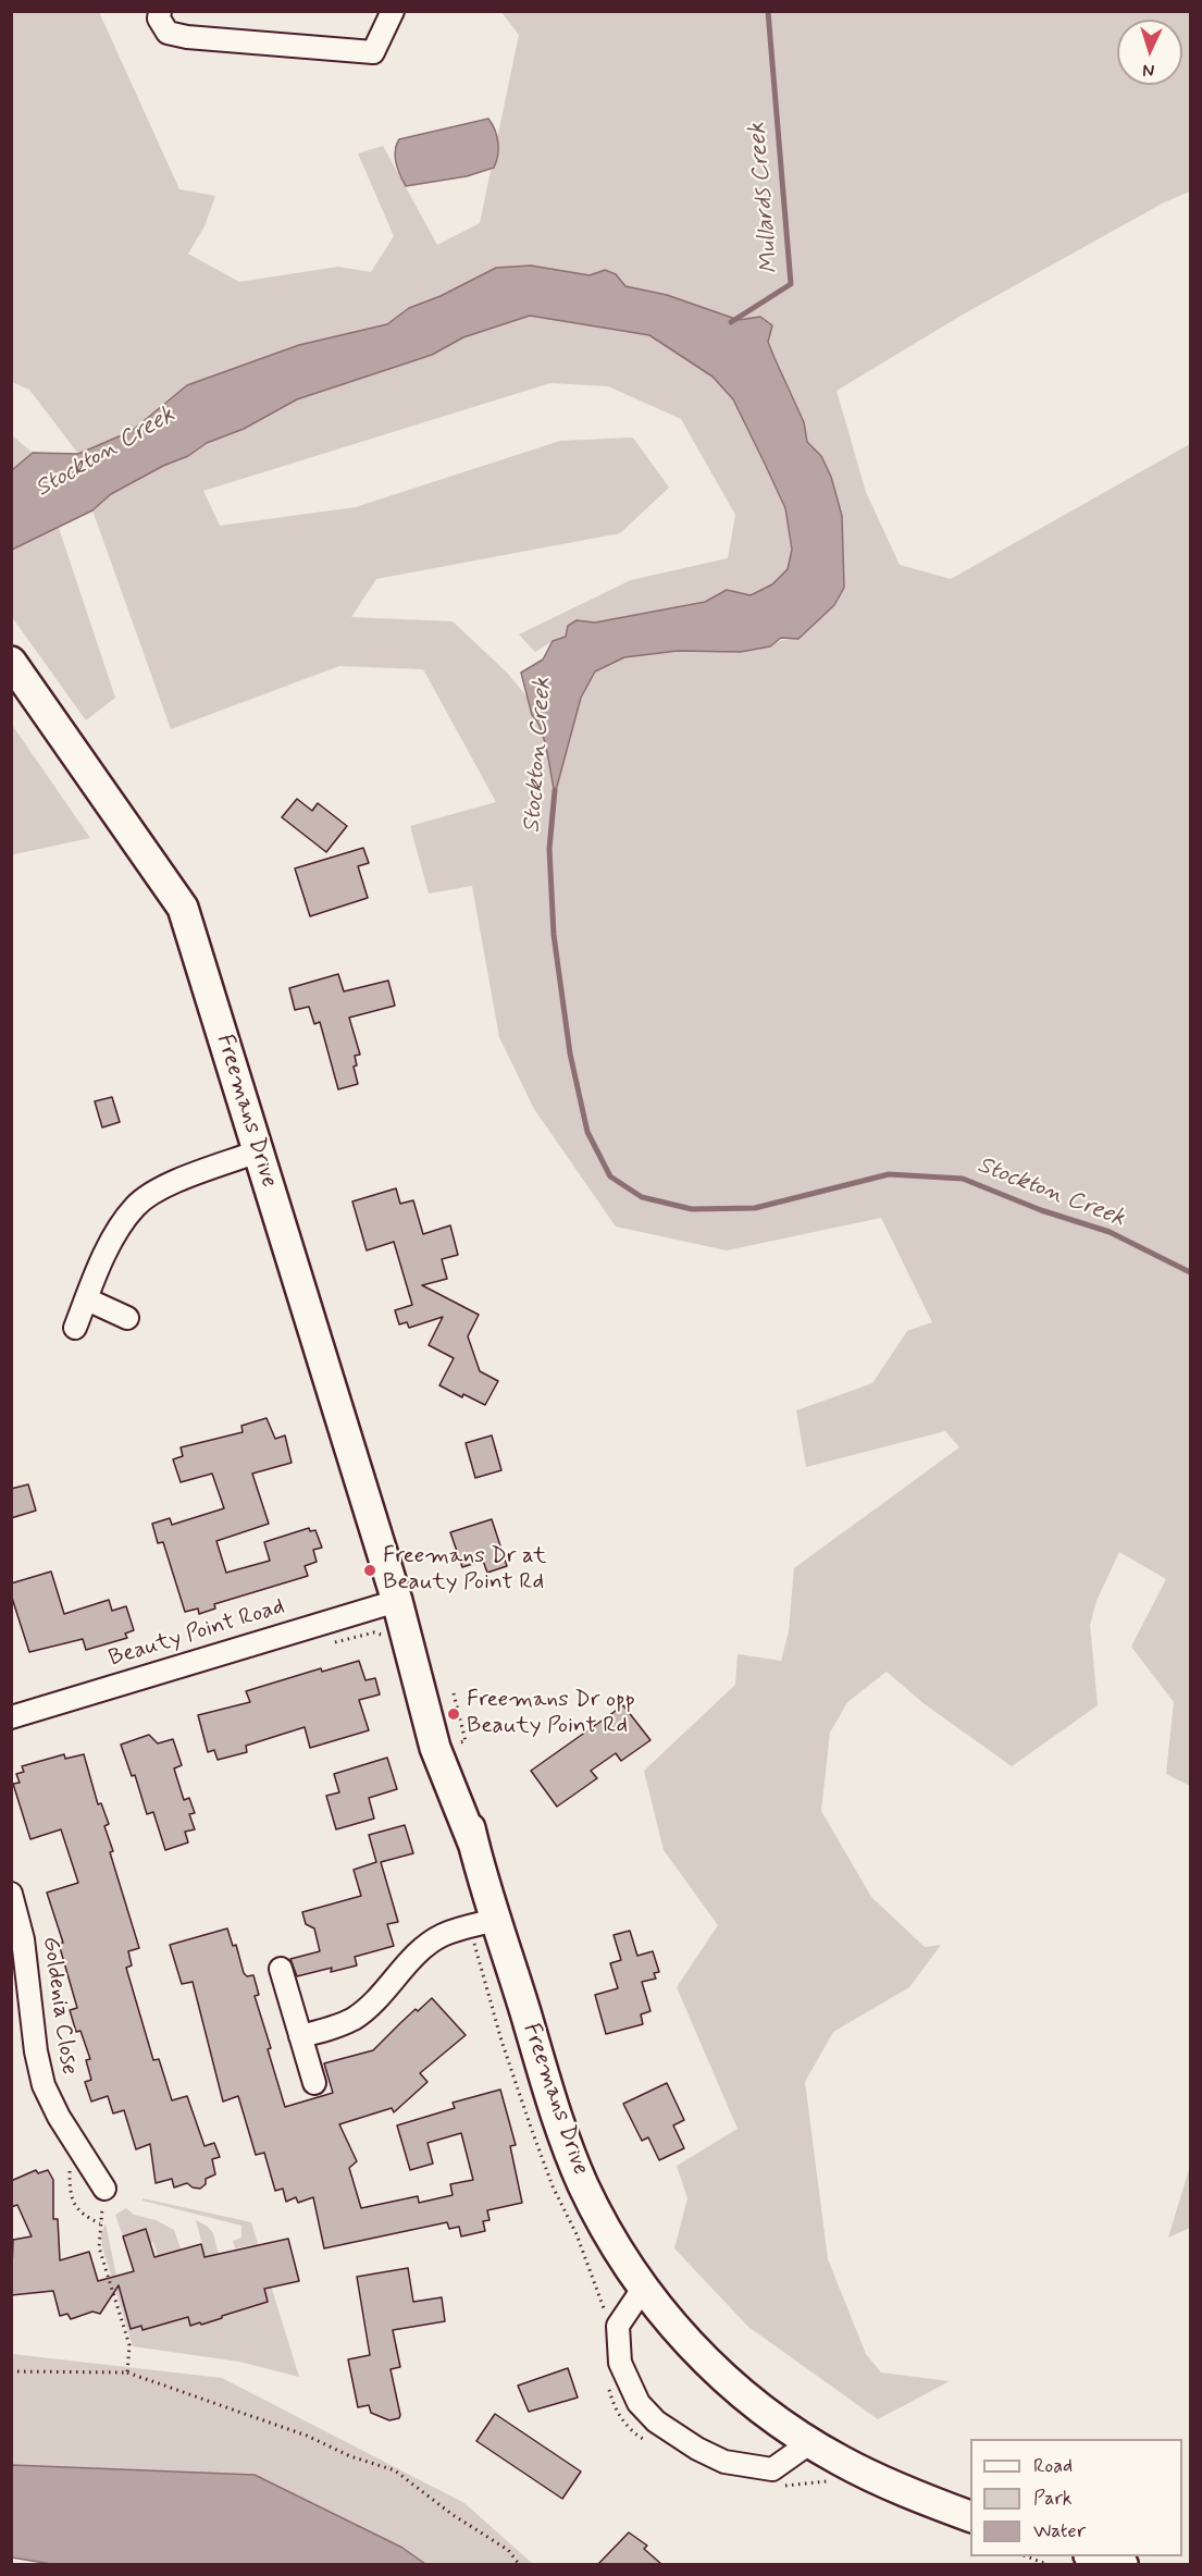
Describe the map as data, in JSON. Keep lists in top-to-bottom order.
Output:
{
  "streets": {
    "main road": ["Freemans Drive"],
    "street": ["Beauty Point Road", "Goldenia Close"]
  },
  "crossings": [
    ["Freemans Drive", "Beauty Point Road"]
  ],
  "water": ["Mullards Creek", "Stockton Creek"],
  "places": ["Freemans Dr at Beauty Point Rd", "Freemans Dr opp Beauty Point Rd"],
  "legend": ["Road", "Park", "Water"],
  "north": "bottom"
}
